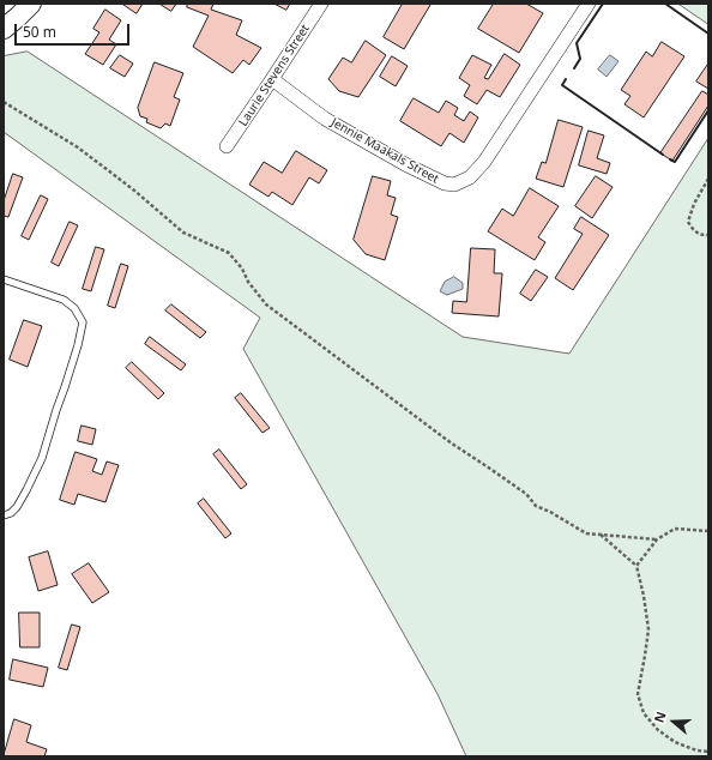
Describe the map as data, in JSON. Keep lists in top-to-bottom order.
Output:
{
  "streets": {
    "street": ["Laurie Stevens Street", "Jennie Maakals Street"]
  },
  "crossings": [
    ["Laurie Stevens Street", "Jennie Maakals Street"]
  ],
  "scale_bar": "50 m",
  "north": "left"
}
